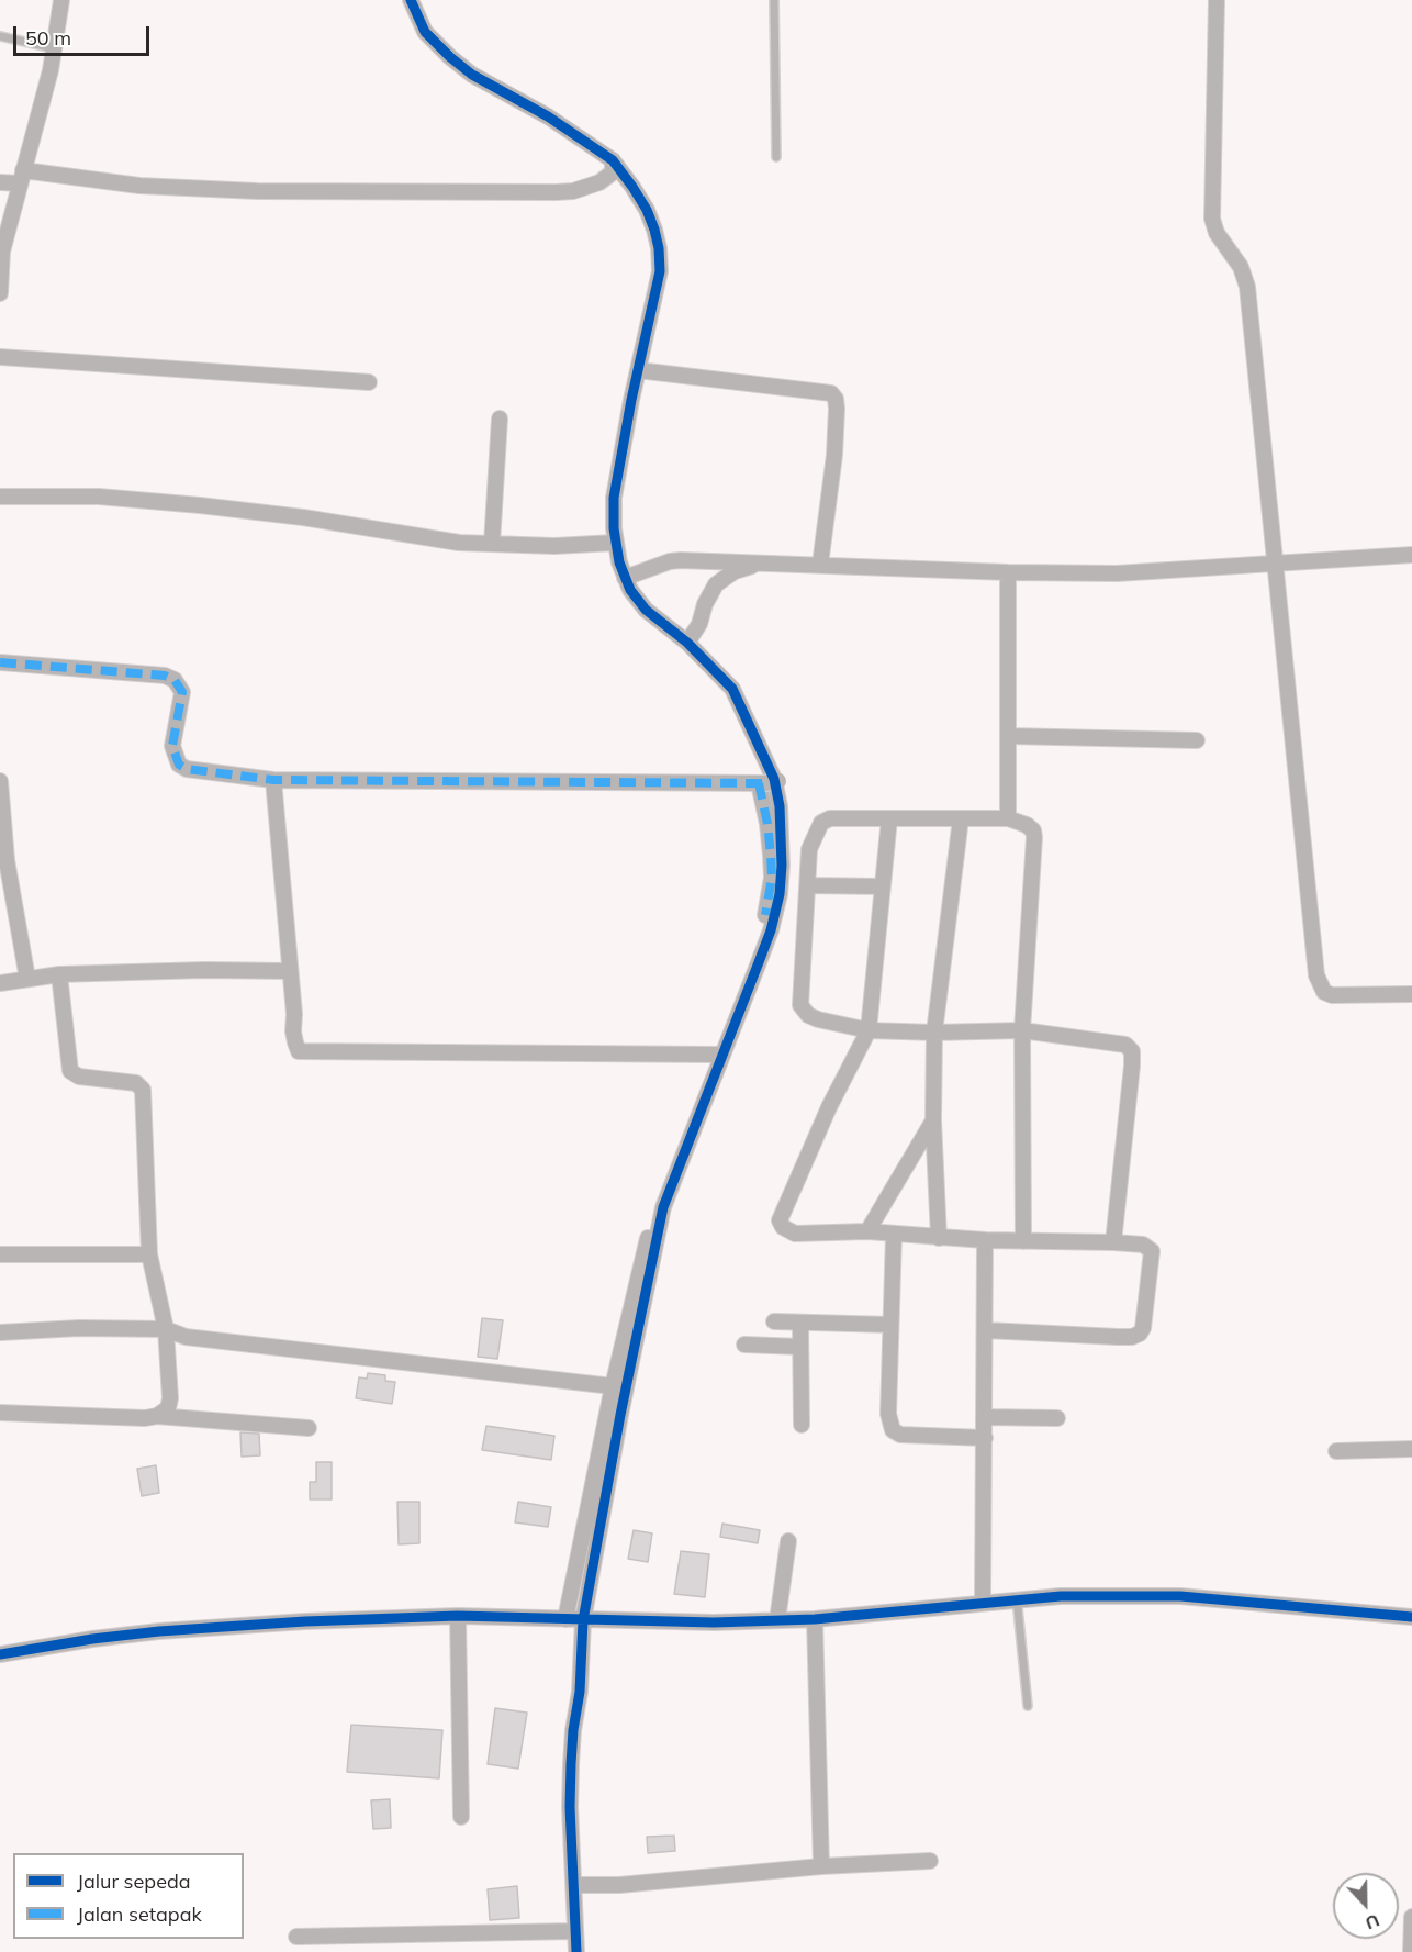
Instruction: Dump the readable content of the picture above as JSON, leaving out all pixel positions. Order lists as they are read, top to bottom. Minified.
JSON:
{"legend":["Jalur sepeda","Jalan setapak"],"scale_bar":"50 m","north":"bottom"}
